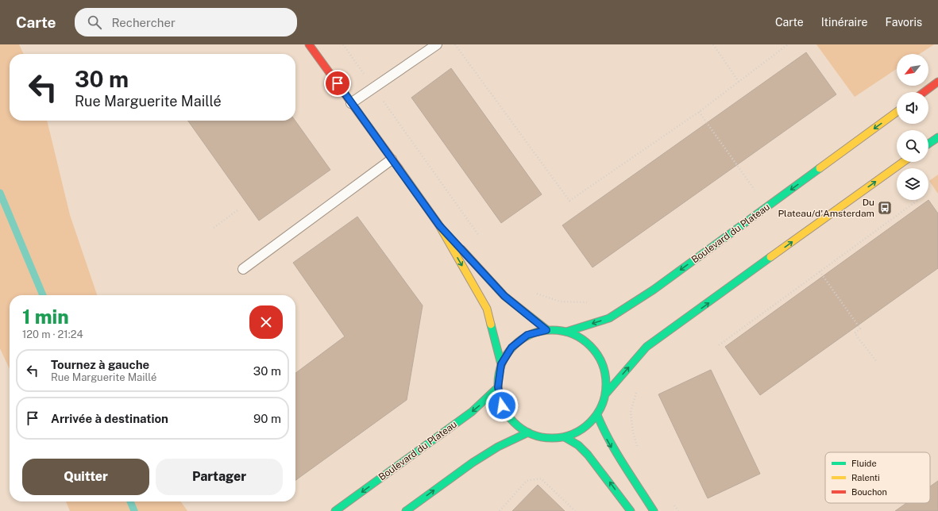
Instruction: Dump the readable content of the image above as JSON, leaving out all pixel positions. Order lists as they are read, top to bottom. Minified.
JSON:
{"streets":{"main road":["Boulevard du Plateau"]},"places":{"bus stop":["Du Plateau/d'Amsterdam"]},"legend":["Fluide","Ralenti","Bouchon"],"north":"bottom left","page":{"header":"Carte","search":"Rechercher","nav":["Carte","Itinéraire","Favoris"],"turn":["30 m","Rue Marguerite Maillé"],"heading":["1 min","120 m · 21:24"],"list":[{"name":"Tournez à gauche","note":"Rue Marguerite Maillé","value":"30 m"},{"name":"Arrivée à destination","value":"90 m"}],"buttons":["Quitter","Partager"]}}
